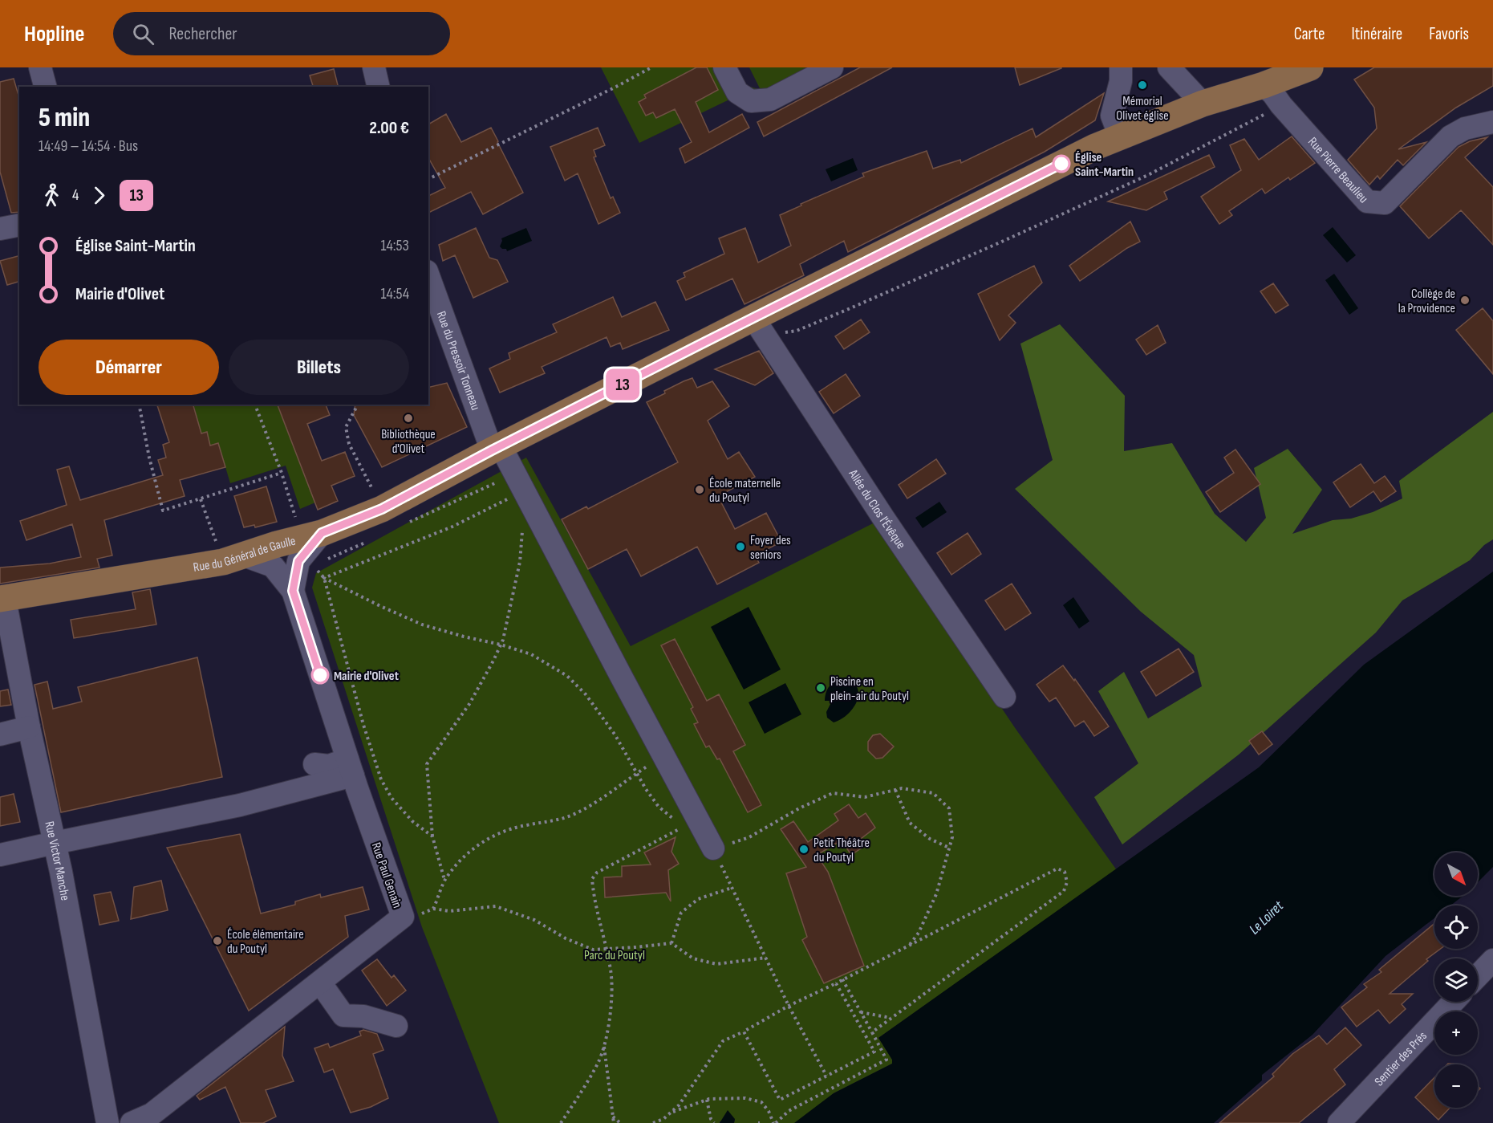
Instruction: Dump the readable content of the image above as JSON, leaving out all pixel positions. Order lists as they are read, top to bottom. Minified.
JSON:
{"streets":{"main road":["Rue du Général de Gaulle"],"street":["Rue Pierre Beaulieu","Rue du Pressoir Tonneau","Allée du Clos l'Évêque","Rue Victor Manche","Rue Paul Genain","Sentier des Prés"]},"crossings":[["Rue Pierre Beaulieu","Rue du Général de Gaulle"],["Rue du Pressoir Tonneau","Rue du Général de Gaulle"],["Allée du Clos l'Évêque","Rue du Général de Gaulle"],["Rue du Général de Gaulle","Rue Victor Manche"],["Rue du Général de Gaulle","Rue Paul Genain"]],"water":["Le Loiret"],"parks":["Parc du Poutyl"],"places":["Mémorial Olivet église","Église Saint-Martin","Collège de la Providence","Bibliothèque d'Olivet","École maternelle du Poutyl","Foyer des seniors","Mairie d'Olivet","Piscine en plein-air du Poutyl","Petit Théâtre du Poutyl","École élémentaire du Poutyl"],"lines":["bus line 13"],"north":"bottom right","page":{"header":"Hopline","search":"Rechercher","nav":["Carte","Itinéraire","Favoris"],"on_map":"13","heading":["5 min","14:49 – 14:54 · Bus","2.00 €"],"legs":["4","13"],"list":[{"name":"Église Saint-Martin","value":"14:53"},{"name":"Mairie d'Olivet","value":"14:54"}],"buttons":["Démarrer","Billets"],"map_buttons":["+","−"]}}
